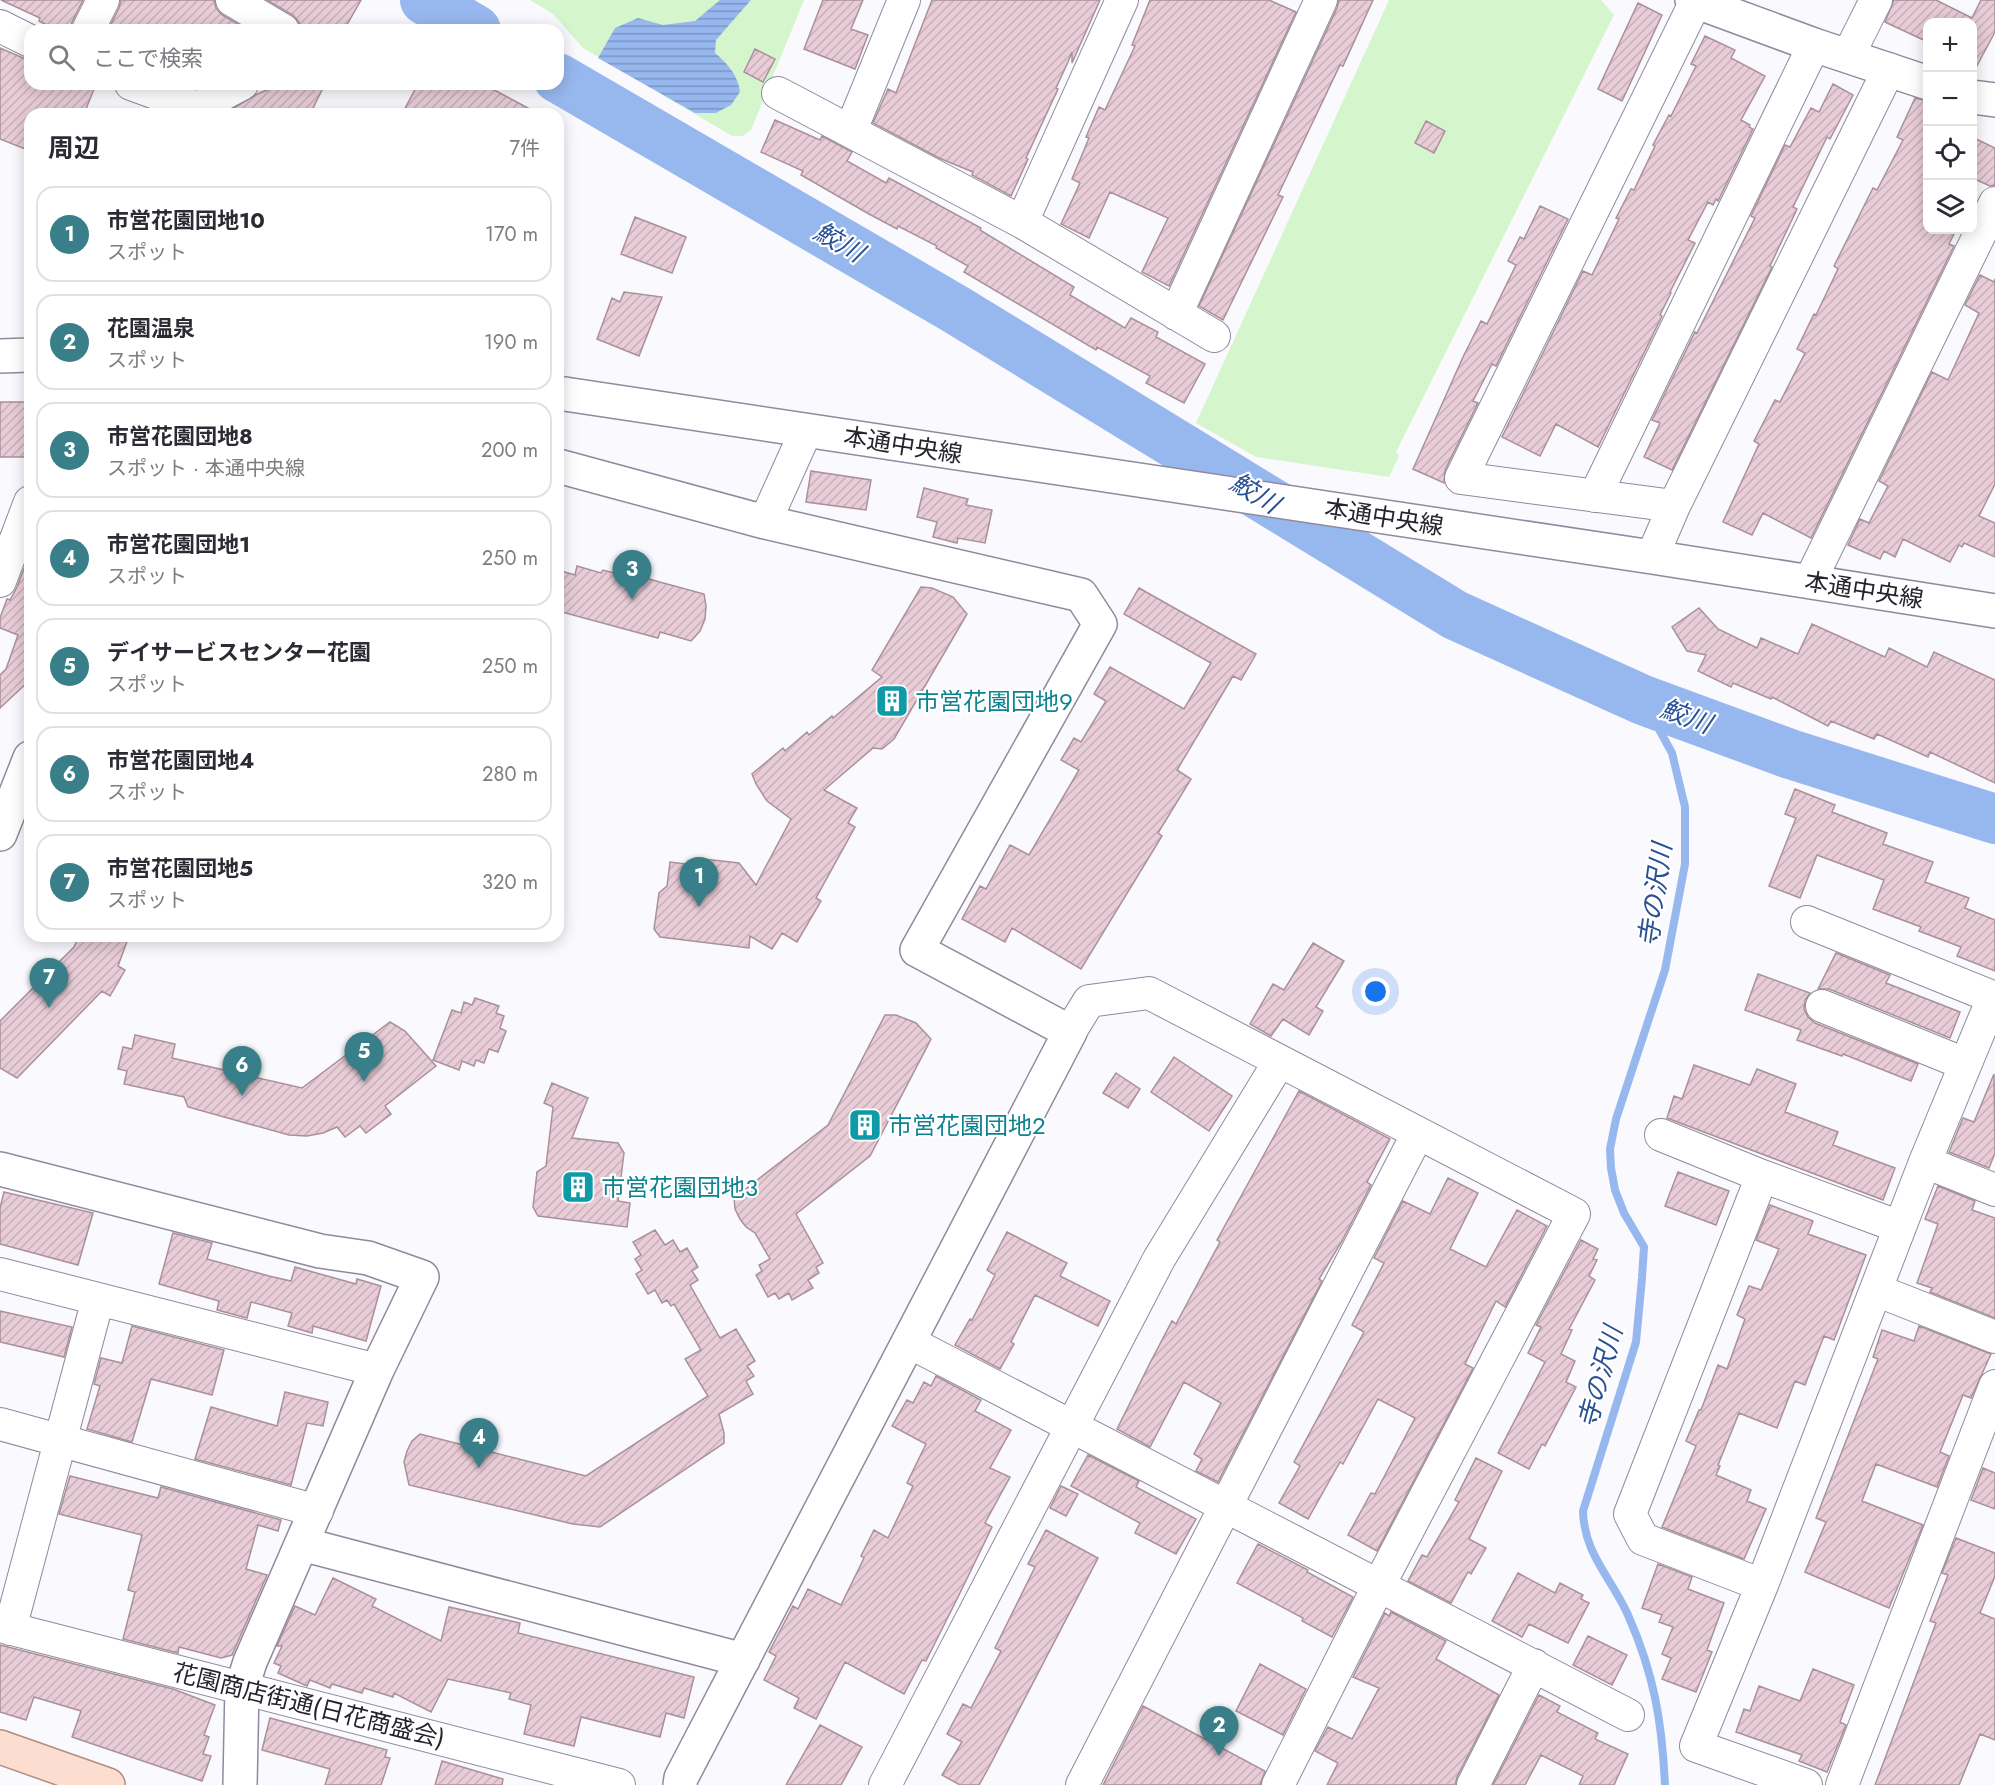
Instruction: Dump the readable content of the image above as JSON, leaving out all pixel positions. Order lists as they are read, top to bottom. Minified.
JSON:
{"streets":{"street":["本通中央線","花園商店街通(日花商盛会)"]},"water":["鮫川","寺の沢川"],"places":{"building":["市営花園団地9","市営花園団地2","市営花園団地3"]},"page":{"map_buttons":["+","−"],"search":"ここで検索","heading":["周辺","7件"],"list":[{"mark":"1","name":"市営花園団地10","note":"スポット","value":"170 m"},{"mark":"2","name":"花園温泉","note":"スポット","value":"190 m"},{"mark":"3","name":"市営花園団地8","note":"スポット · 本通中央線","value":"200 m"},{"mark":"4","name":"市営花園団地1","note":"スポット","value":"250 m"},{"mark":"5","name":"デイサービスセンター花園","note":"スポット","value":"250 m"},{"mark":"6","name":"市営花園団地4","note":"スポット","value":"280 m"},{"mark":"7","name":"市営花園団地5","note":"スポット","value":"320 m"}],"pins":["3","1","7","5","6","4","2"]}}
